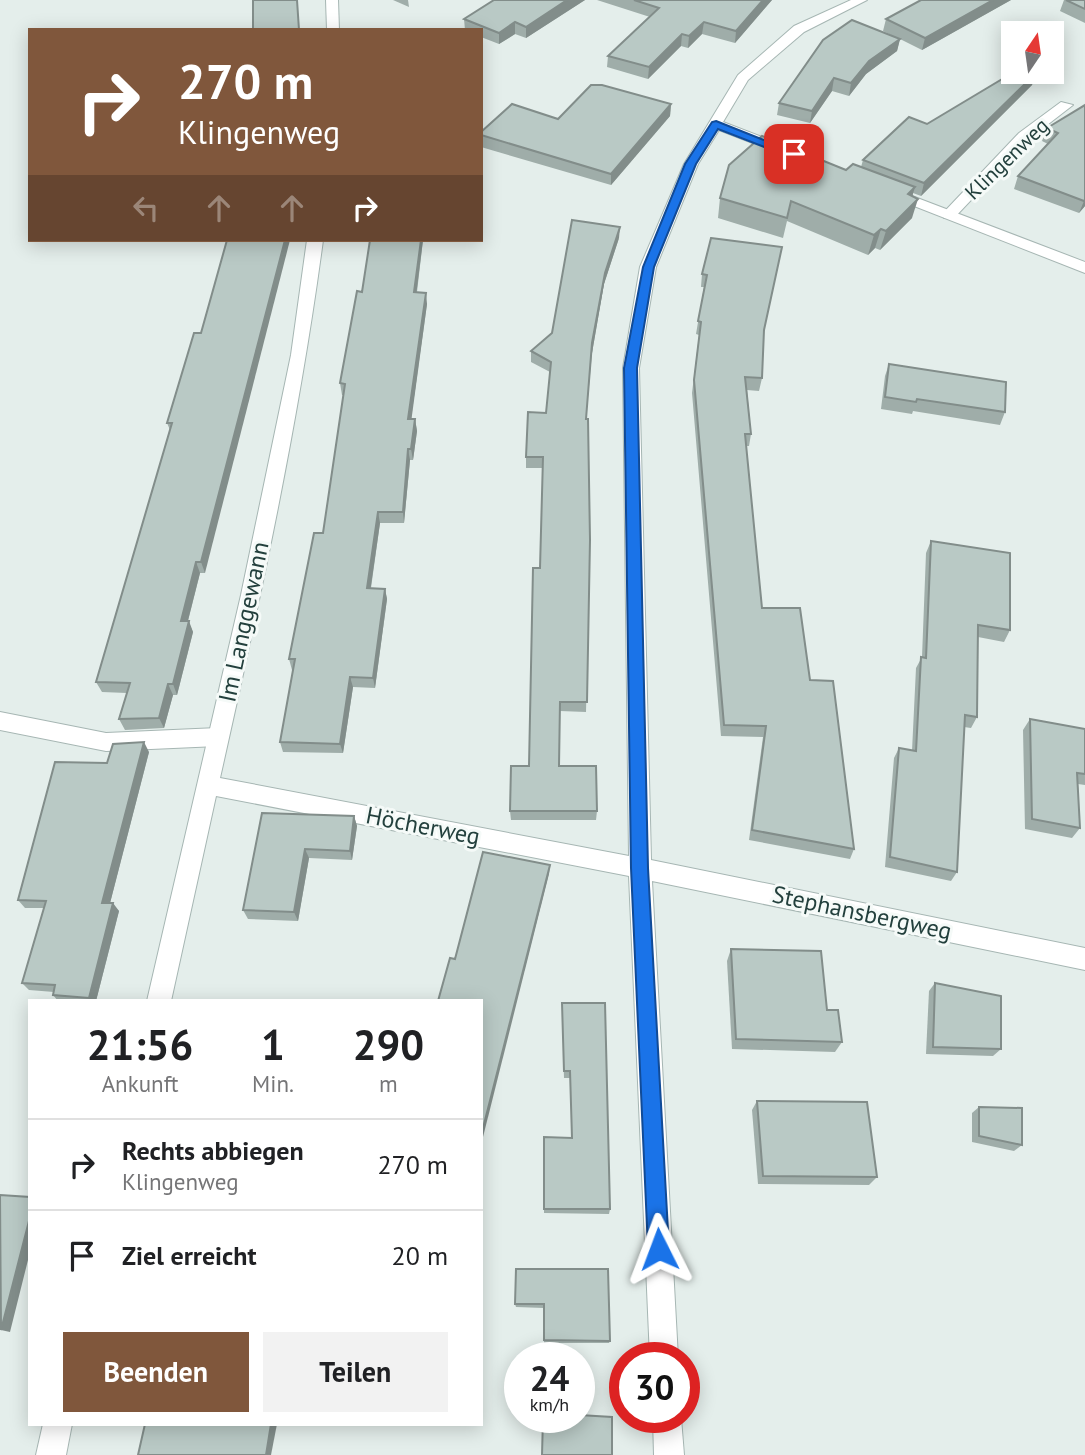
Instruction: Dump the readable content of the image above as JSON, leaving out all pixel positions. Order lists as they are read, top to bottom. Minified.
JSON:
{"streets":{"street":["Klingenweg","Im Langgewann","Höcherweg","Stephansbergweg"]},"crossings":[["Im Langgewann","Höcherweg"],["Höcherweg","Stephansbergweg"]],"north":"top","page":{"turn":["270 m","Klingenweg"],"eta":["21:56","Ankunft","1","Min.","290","m"],"list":[{"name":"Rechts abbiegen","note":"Klingenweg","value":"270 m"},{"name":"Ziel erreicht","value":"20 m"}],"buttons":["Beenden","Teilen"],"speed":"24 km/h","limit":"30"}}
